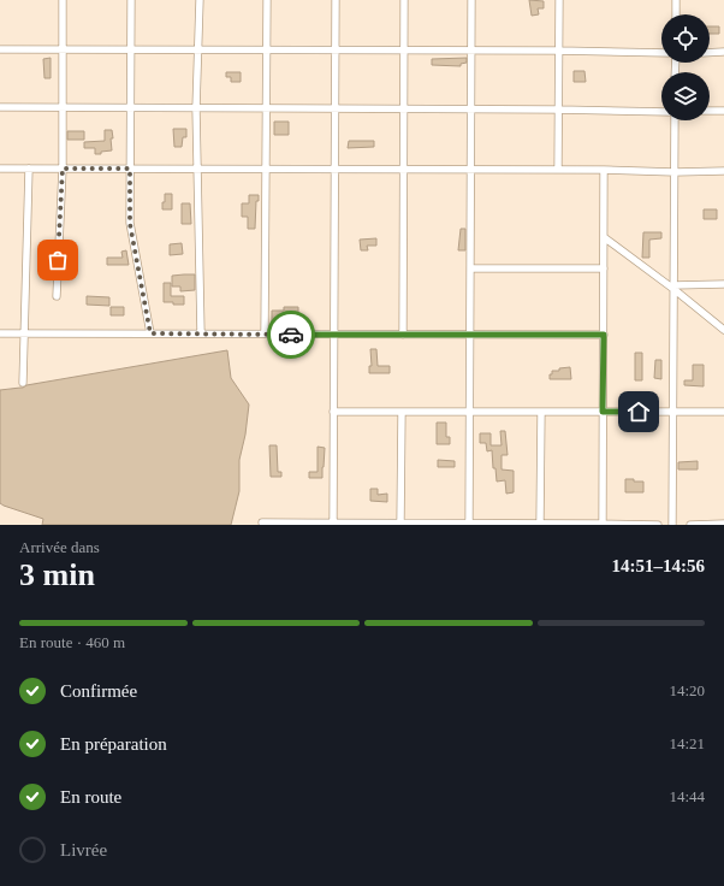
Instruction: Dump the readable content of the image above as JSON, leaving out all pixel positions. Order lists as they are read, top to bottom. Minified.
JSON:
{"page":{"heading":["3 min","Arrivée dans","14:51–14:56"],"bar":"En route · 460 m","list":[["Confirmée","14:20"],["En préparation","14:21"],["En route","14:44"],"Livrée"]}}
